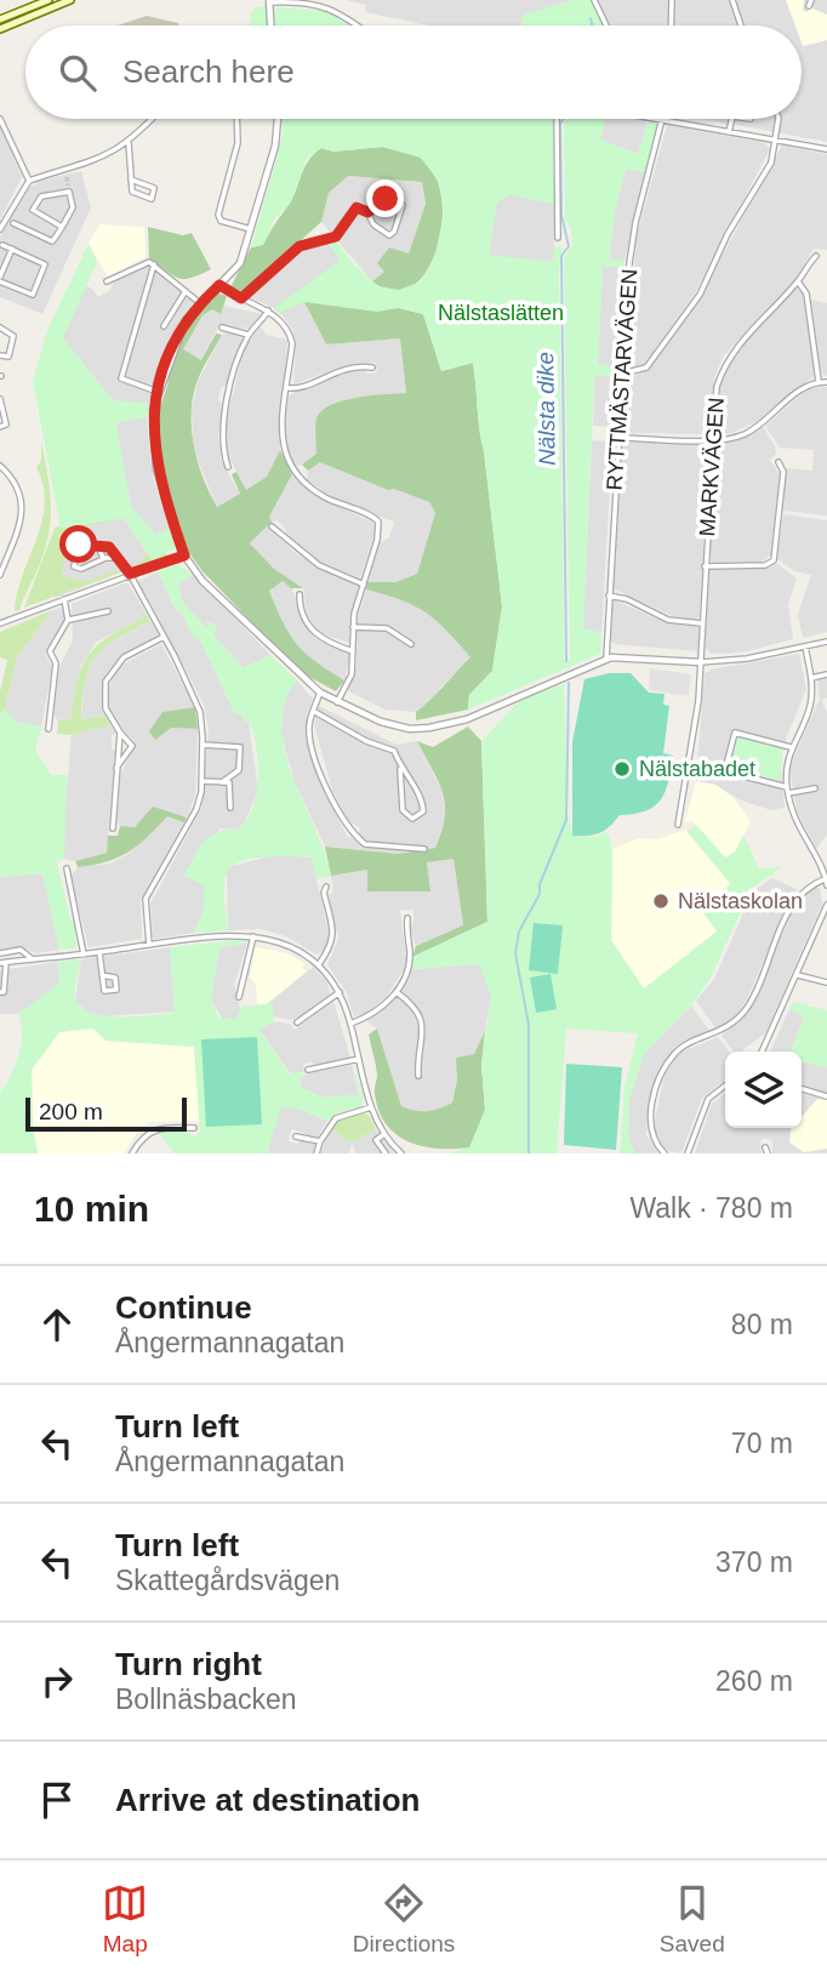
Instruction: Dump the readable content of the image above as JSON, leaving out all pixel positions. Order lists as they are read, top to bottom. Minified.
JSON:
{"streets":{"street":["RYTTMÄSTARVÄGEN","MARKVÄGEN"]},"water":["Nälsta dike"],"parks":["Nälstaslätten"],"places":["Nälstabadet","Nälstaskolan"],"scale_bar":"200 m","page":{"search":"Search here","scale":"200 m","heading":["10 min","Walk · 780 m"],"list":[["Continue","Ångermannagatan","80 m"],["Turn left","Ångermannagatan","70 m"],["Turn left","Skattegårdsvägen","370 m"],["Turn right","Bollnäsbacken","260 m"],"Arrive at destination"],"nav":["Map","Directions","Saved"]}}
